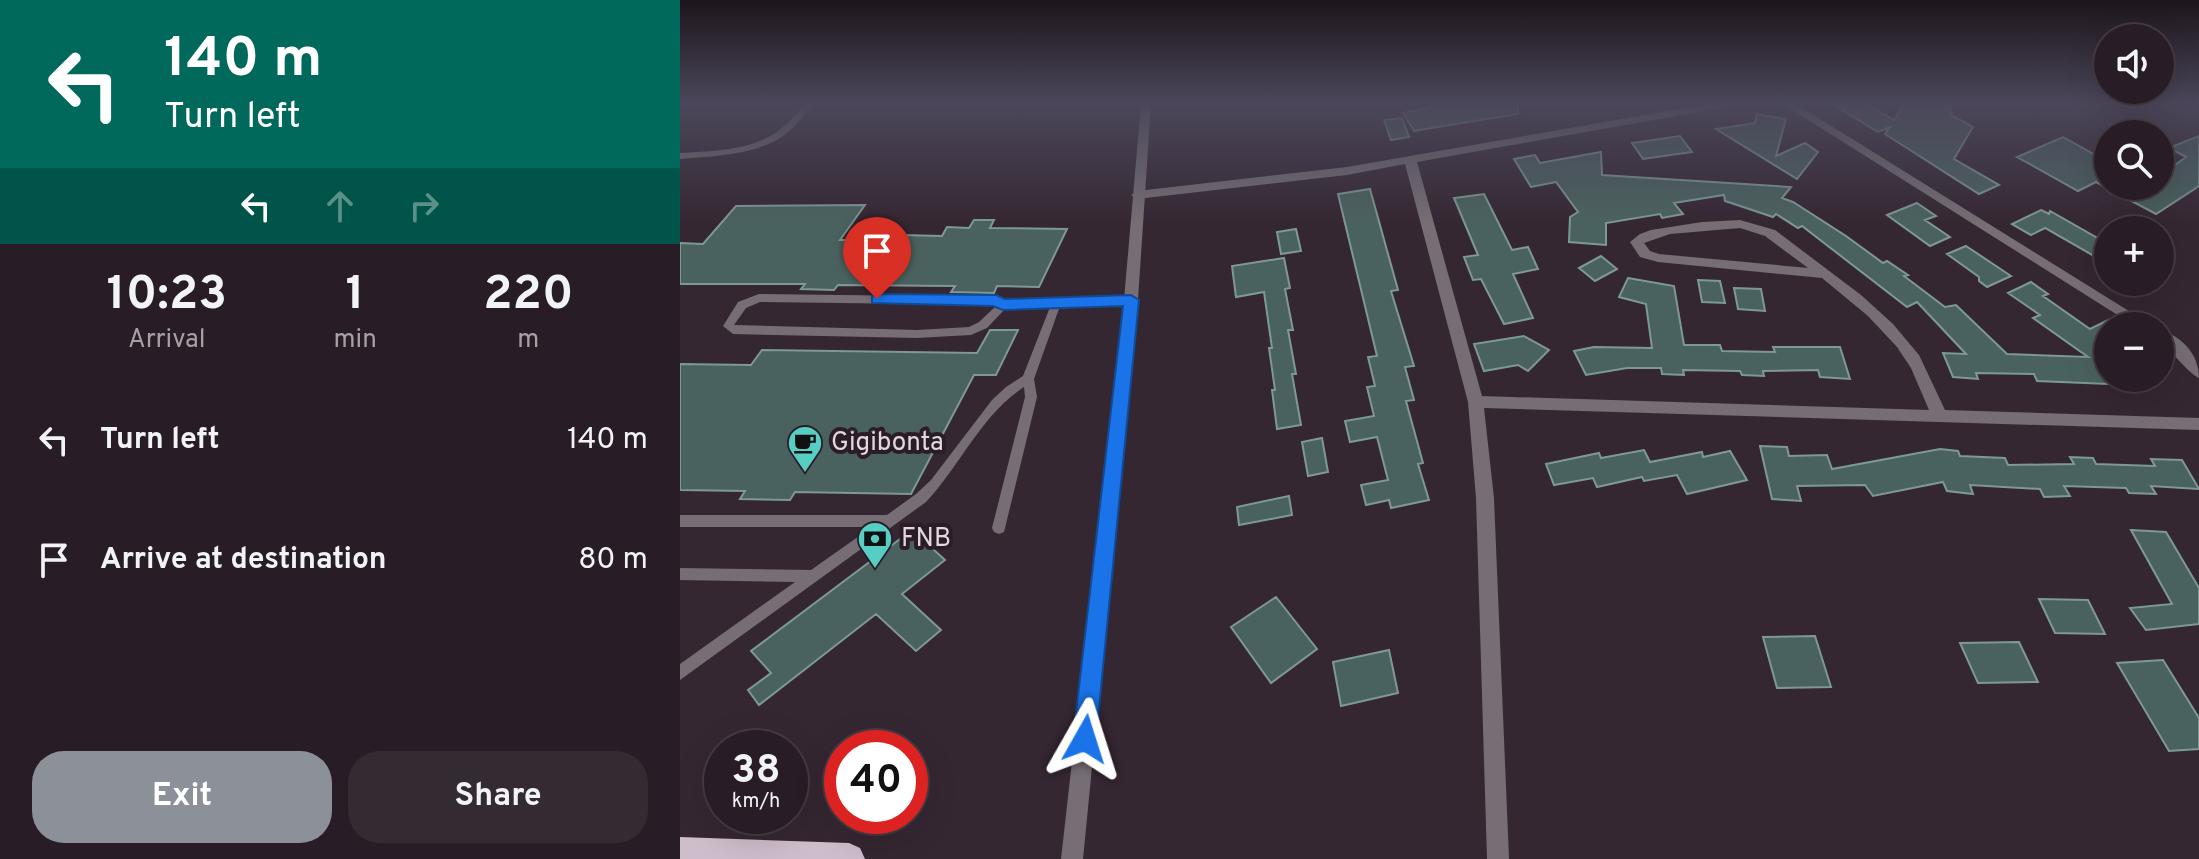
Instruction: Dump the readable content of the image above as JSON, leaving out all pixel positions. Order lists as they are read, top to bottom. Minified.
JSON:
{"places":{"cafe":["Gigibonta"],"bank":["FNB"]},"page":{"turn":["140 m","Turn left"],"map_buttons":["+","−"],"eta":["10:23","Arrival","1","min","220","m"],"list":[{"name":"Turn left","value":"140 m"},{"name":"Arrive at destination","value":"80 m"}],"speed":"38 km/h","limit":"40","buttons":["Exit","Share"]}}
